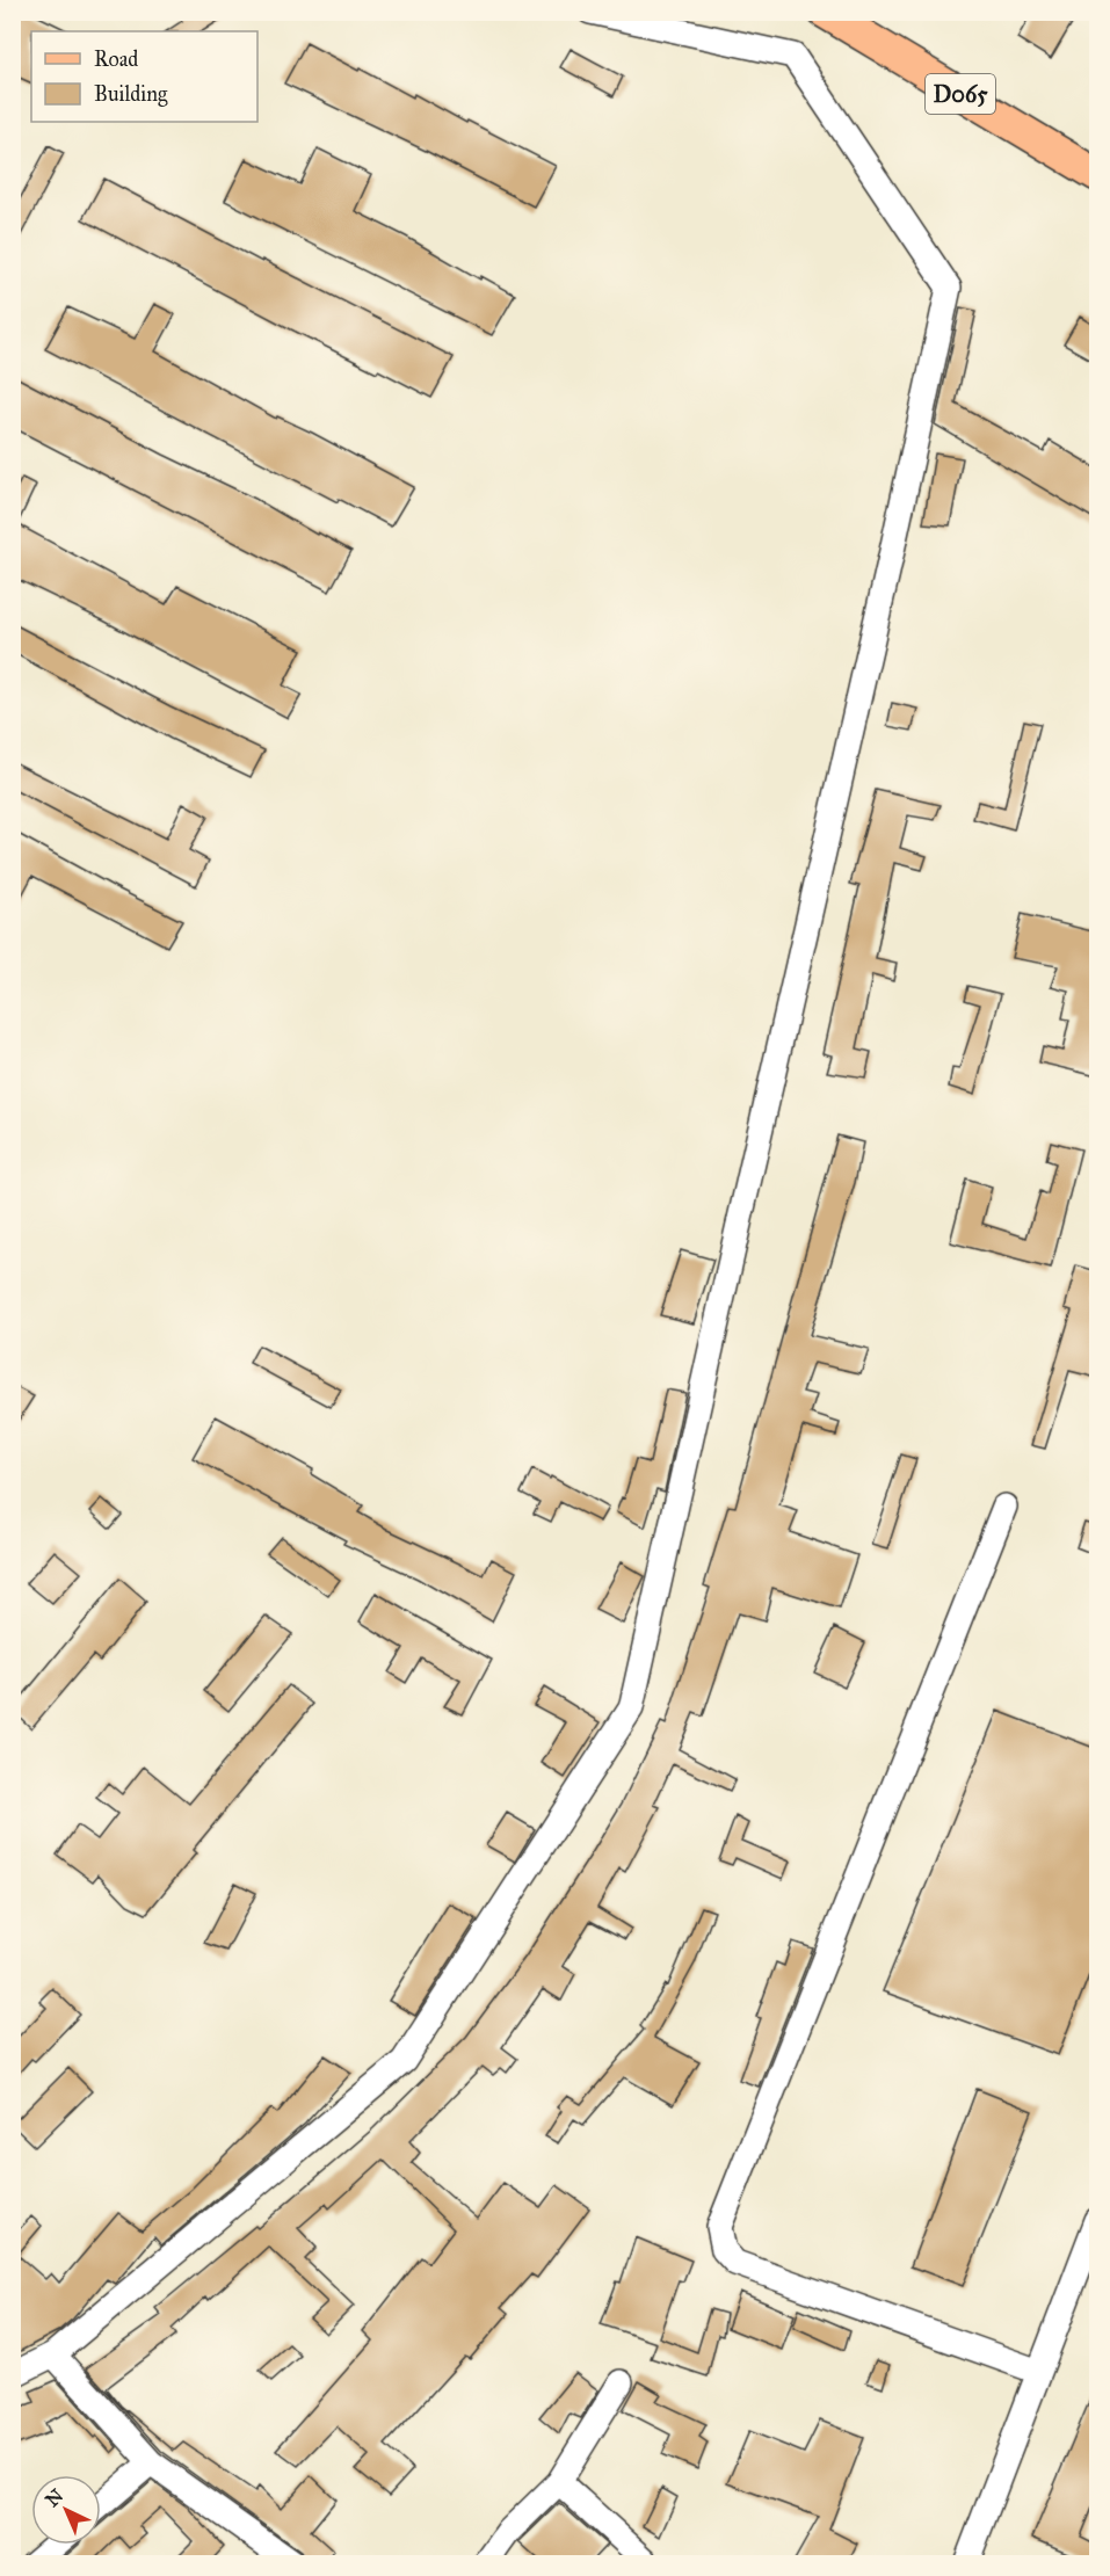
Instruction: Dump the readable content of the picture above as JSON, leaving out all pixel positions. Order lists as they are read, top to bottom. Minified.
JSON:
{"streets":{"main road":["D065"]},"legend":["Road","Building"],"north":"top left"}
